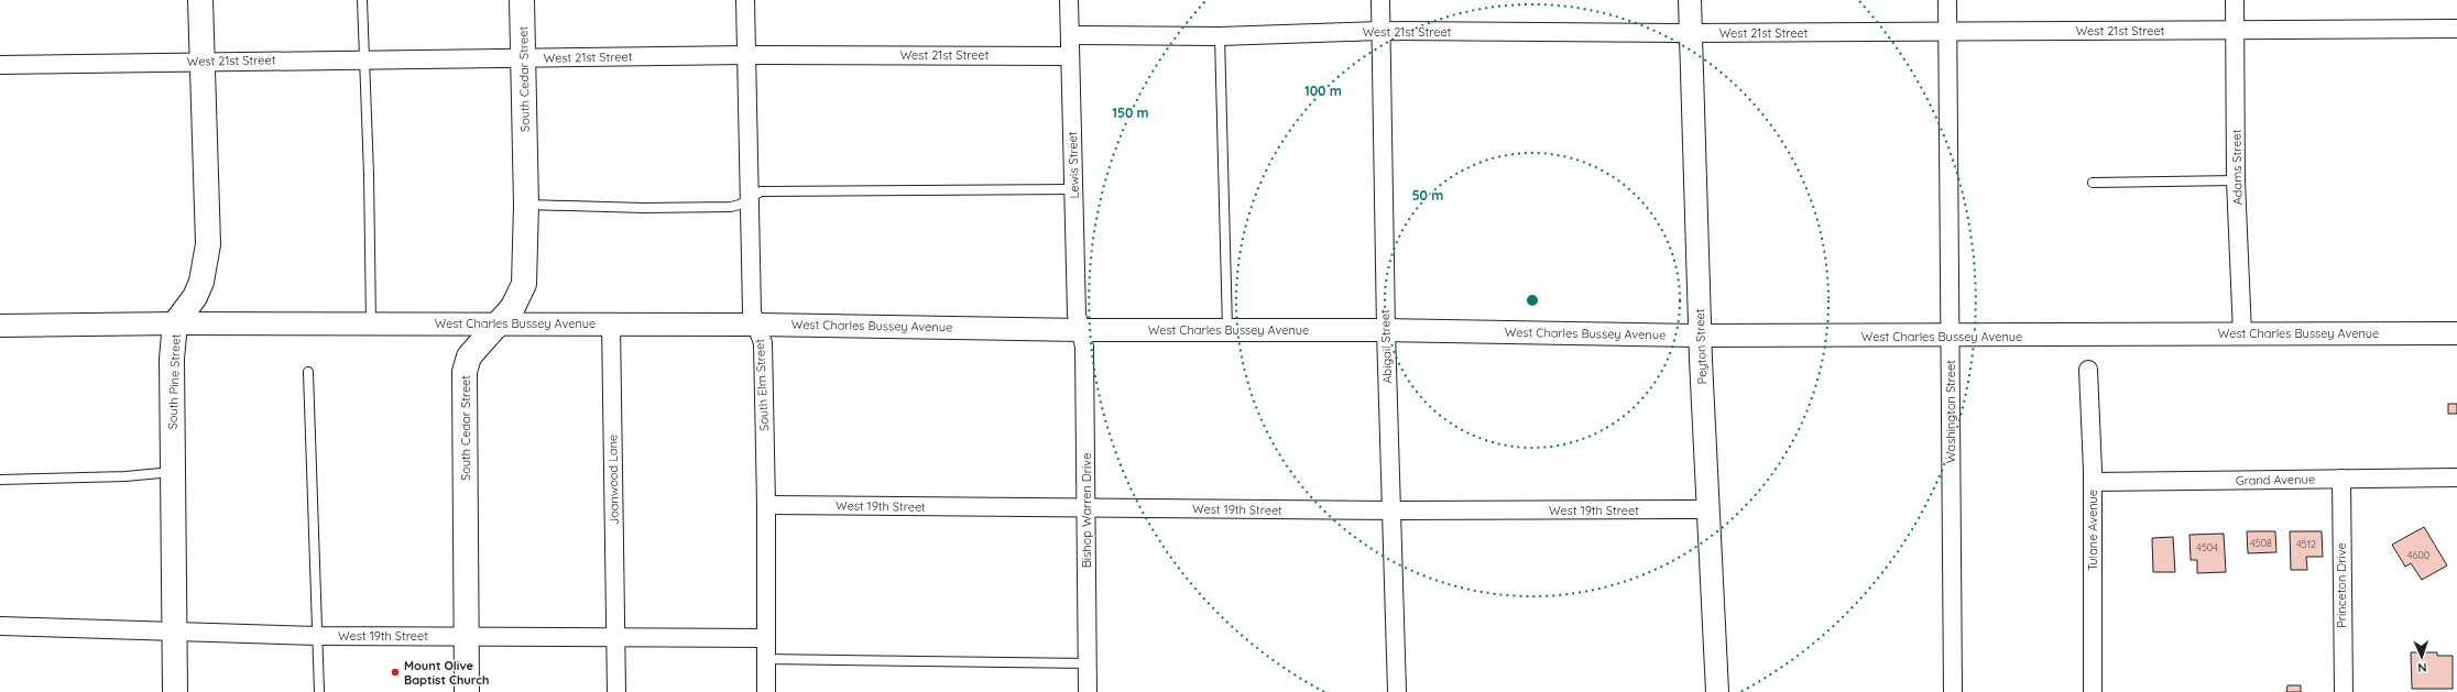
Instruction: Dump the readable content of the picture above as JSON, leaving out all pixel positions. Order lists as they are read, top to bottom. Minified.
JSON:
{"streets":{"main road":["South Cedar Street","South Pine Street"],"street":["West 21st Street","Lewis Street","Adams Street","West Charles Bussey Avenue","Abigail Street","Peyton Street","South Elm Street","Washington Street","Joanwood Lane","Grand Avenue","West 19th Street","Bishop Warren Drive","Tulane Avenue","Princeton Drive"]},"crossings":[["West 21st Street","South Cedar Street"],["West 21st Street","Lewis Street"],["West 21st Street","Adams Street"],["West 21st Street","Abigail Street"],["West 21st Street","Peyton Street"],["West 21st Street","South Pine Street"],["West 21st Street","South Elm Street"],["West 21st Street","Washington Street"],["South Cedar Street","West Charles Bussey Avenue"],["South Cedar Street","West 19th Street"],["Lewis Street","West Charles Bussey Avenue"],["Lewis Street","Bishop Warren Drive"],["Adams Street","West Charles Bussey Avenue"],["West Charles Bussey Avenue","Abigail Street"],["West Charles Bussey Avenue","Peyton Street"],["West Charles Bussey Avenue","South Pine Street"],["West Charles Bussey Avenue","South Elm Street"],["West Charles Bussey Avenue","Washington Street"],["West Charles Bussey Avenue","Joanwood Lane"],["West Charles Bussey Avenue","Bishop Warren Drive"],["Abigail Street","West 19th Street"],["Peyton Street","West 19th Street"],["South Pine Street","West 19th Street"],["South Elm Street","West 19th Street"],["Joanwood Lane","West 19th Street"],["Grand Avenue","Tulane Avenue"],["Grand Avenue","Princeton Drive"],["West 19th Street","Bishop Warren Drive"]],"places":["Mount Olive Baptist Church"],"house_numbers":["4508","4512","4504","4600"],"north":"bottom","rings":["100 m","150 m","50 m"]}
